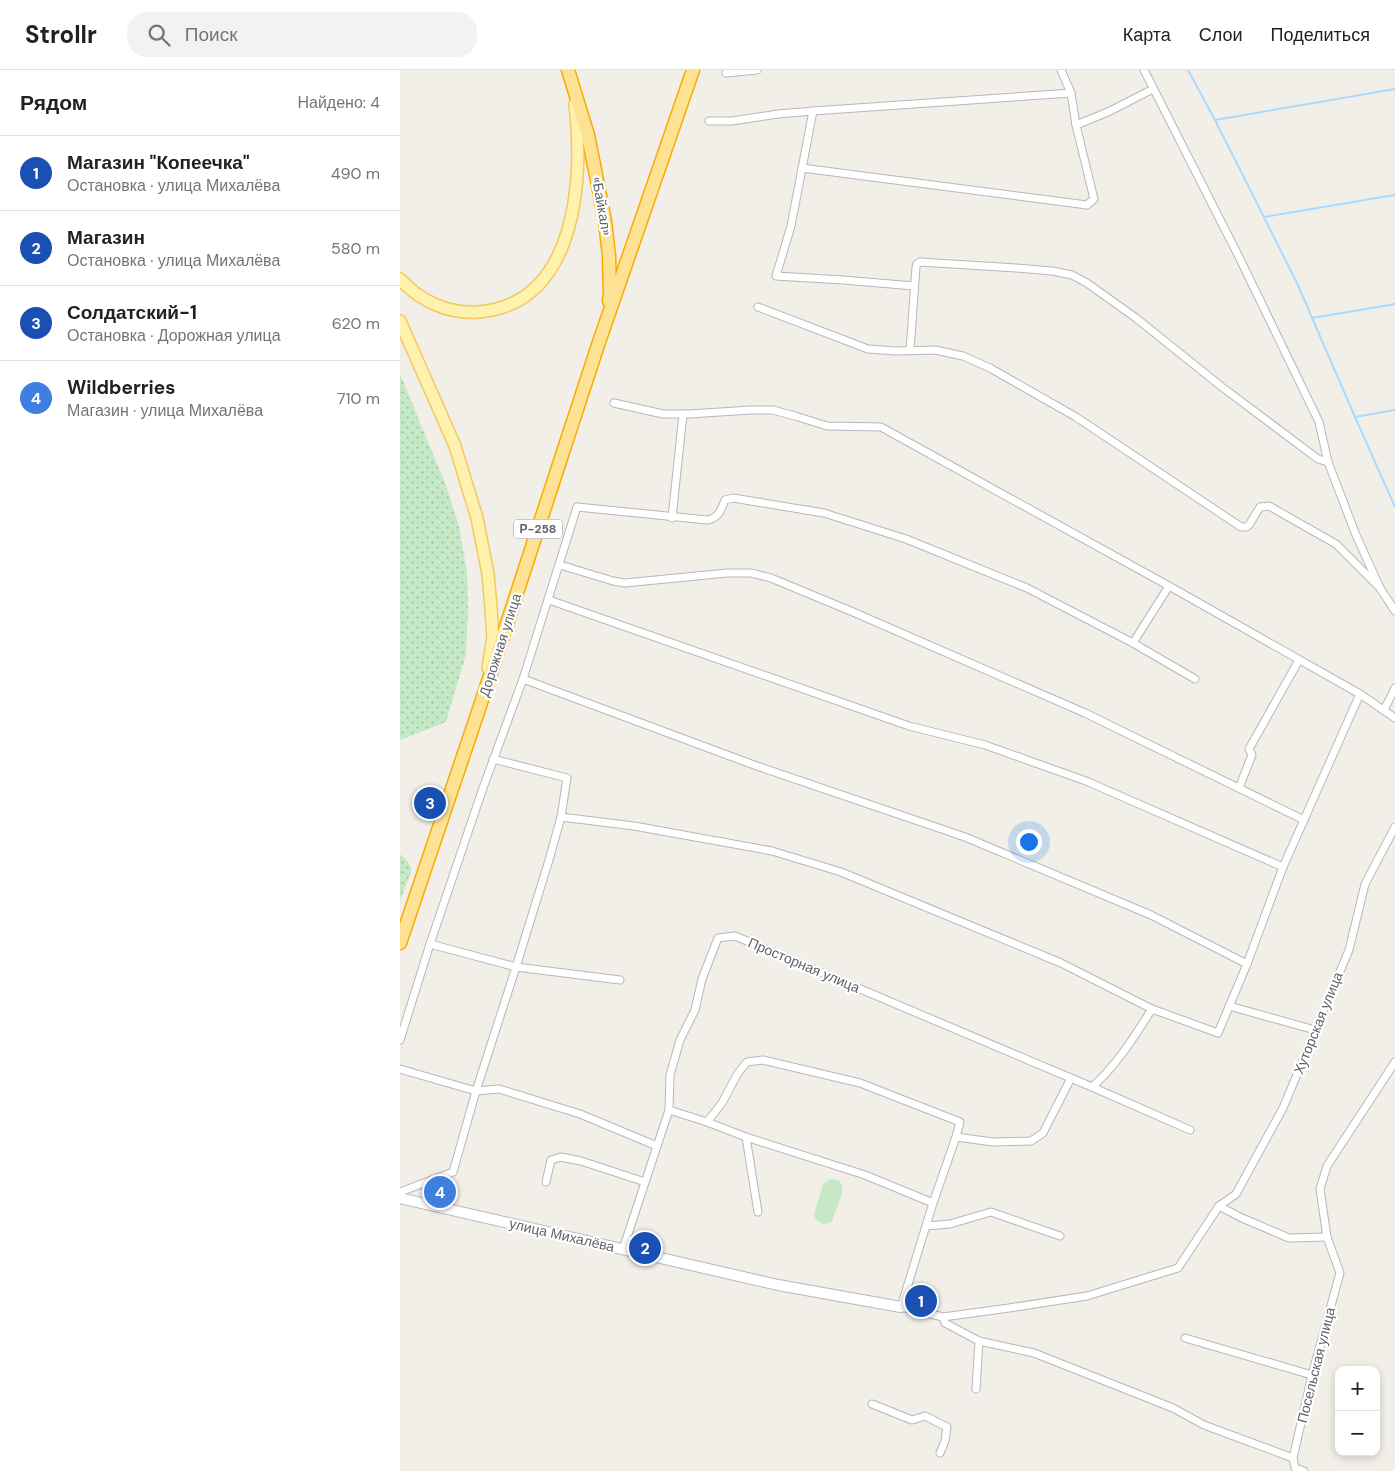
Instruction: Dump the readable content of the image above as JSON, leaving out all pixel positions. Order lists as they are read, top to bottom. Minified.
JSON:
{"streets":{"highway":["«Байкал»","Р-258","Дорожная улица"],"street":["Просторная улица","Хуторская улица","улица Михалёва","Посельская улица"]},"crossings":[["«Байкал»","Дорожная улица"],["Просторная улица","улица Михалёва"]],"page":{"header":"Strollr","search":"Поиск","nav":["Карта","Слои","Поделиться"],"heading":["Рядом","Найдено: 4"],"list":[{"mark":"1","name":"Магазин \"Копеечка\"","note":"Остановка · улица Михалёва","value":"490 m"},{"mark":"2","name":"Магазин","note":"Остановка · улица Михалёва","value":"580 m"},{"mark":"3","name":"Солдатский-1","note":"Остановка · Дорожная улица","value":"620 m"},{"mark":"4","name":"Wildberries","note":"Магазин · улица Михалёва","value":"710 m"}],"pins":["3","4","2","1"],"map_buttons":["+","−"]}}
